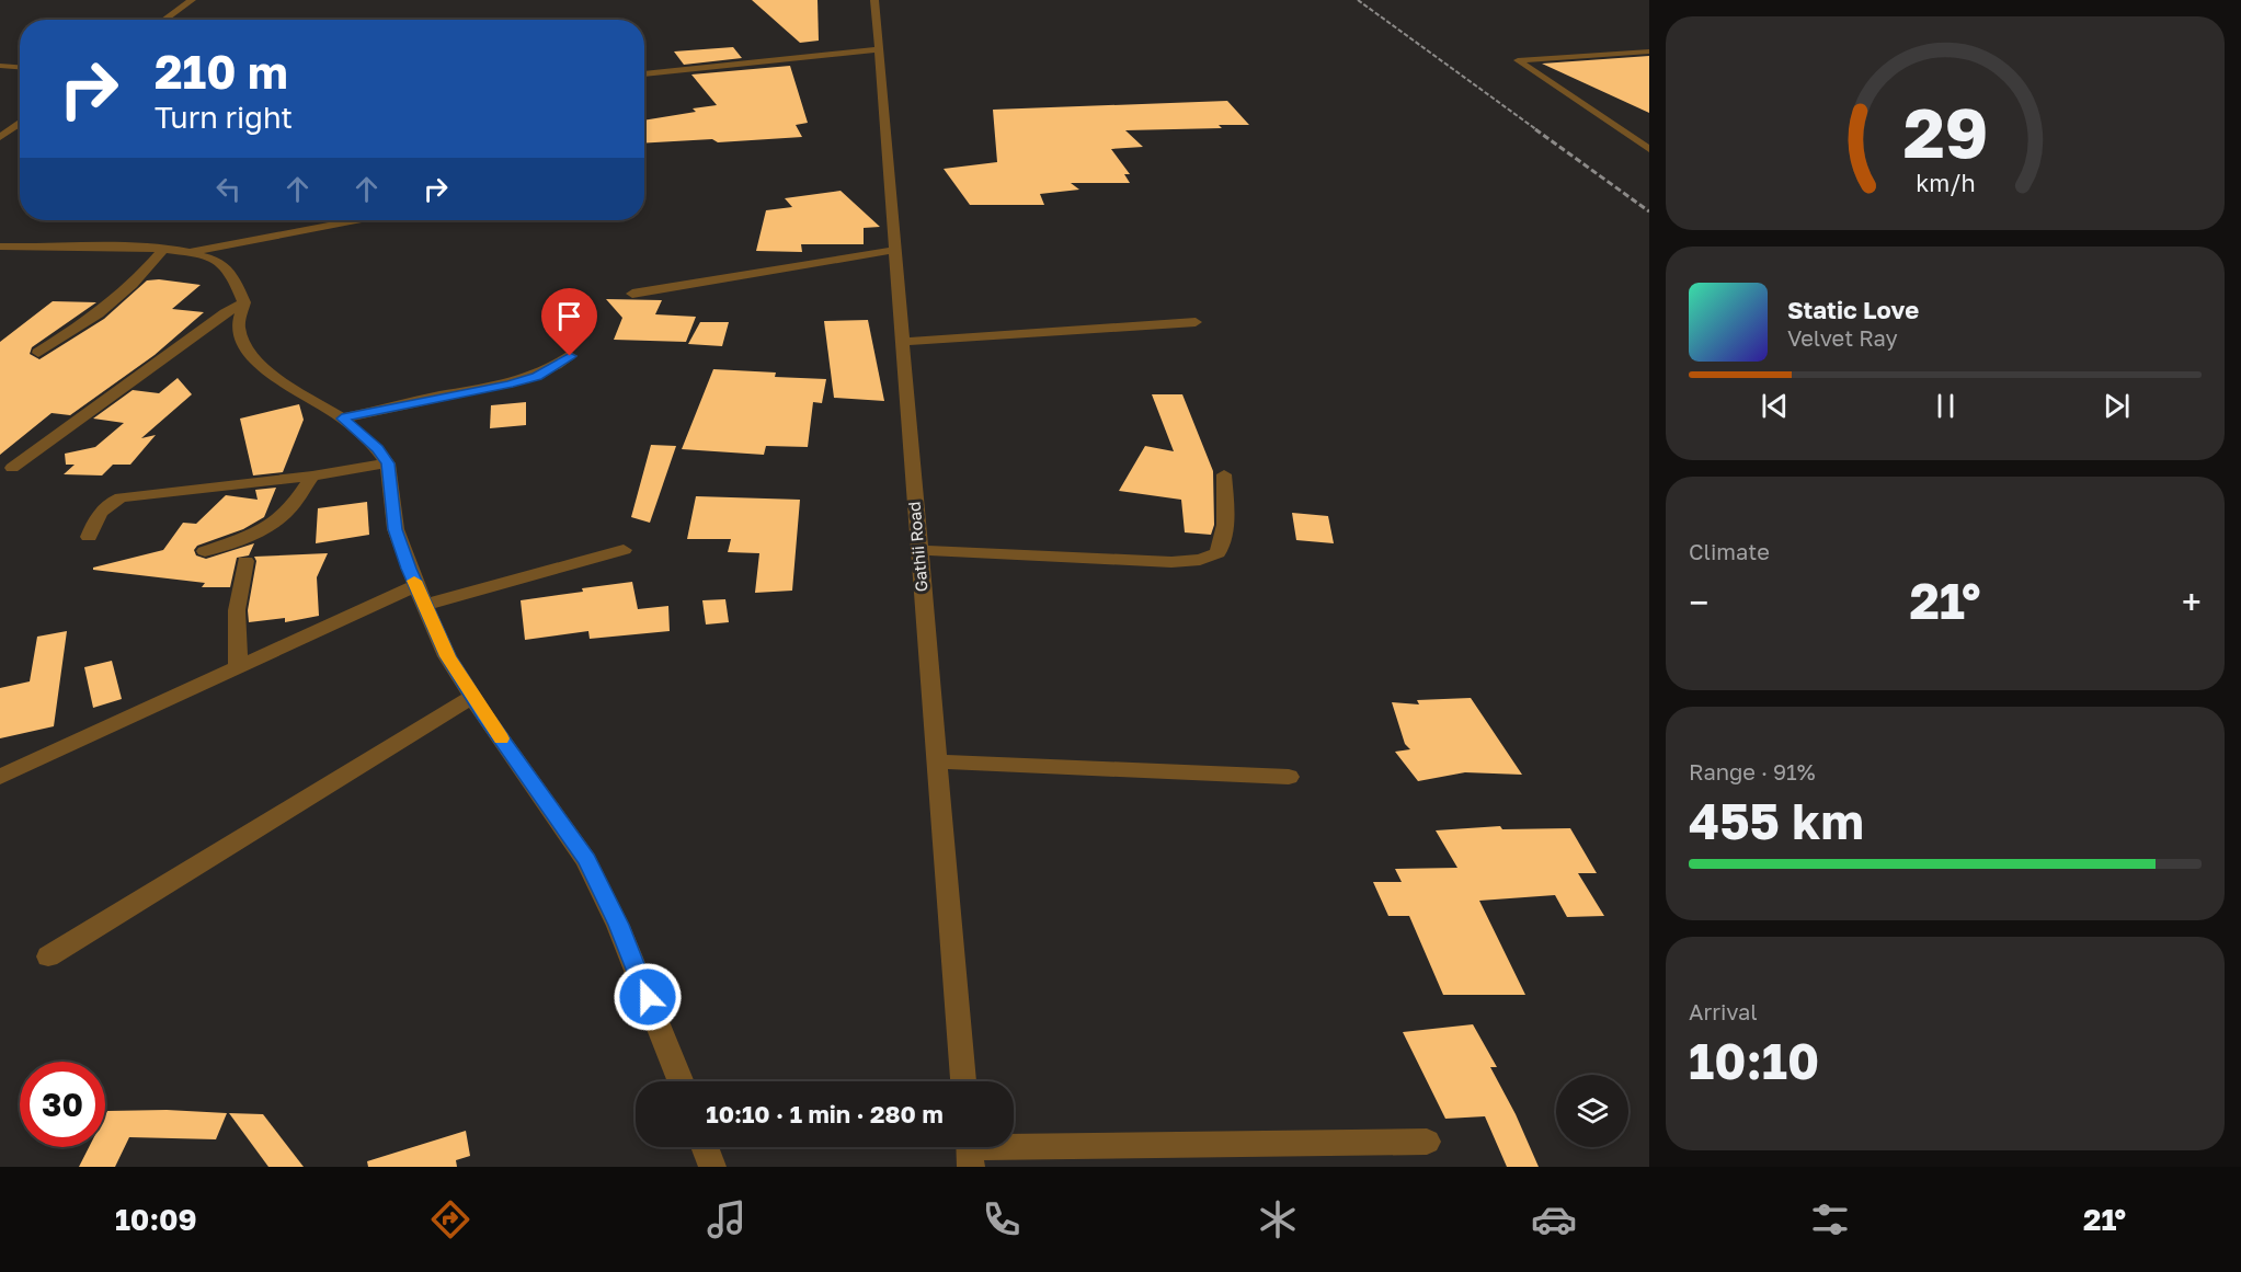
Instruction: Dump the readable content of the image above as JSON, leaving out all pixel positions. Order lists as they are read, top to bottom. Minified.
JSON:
{"streets":{"street":["Gathii Road"]},"page":{"turn":["210 m","Turn right"],"song":["Static Love","Velvet Ray"],"tile":["Climate",["Range · 91%","455 km"],["Arrival","10:10"]],"heat":["−","21°","+"],"limit":"30","trip":"10:10 · 1 min · 280 m","tabs":["10:09","21°"],"gauge":["29","km/h"]}}
